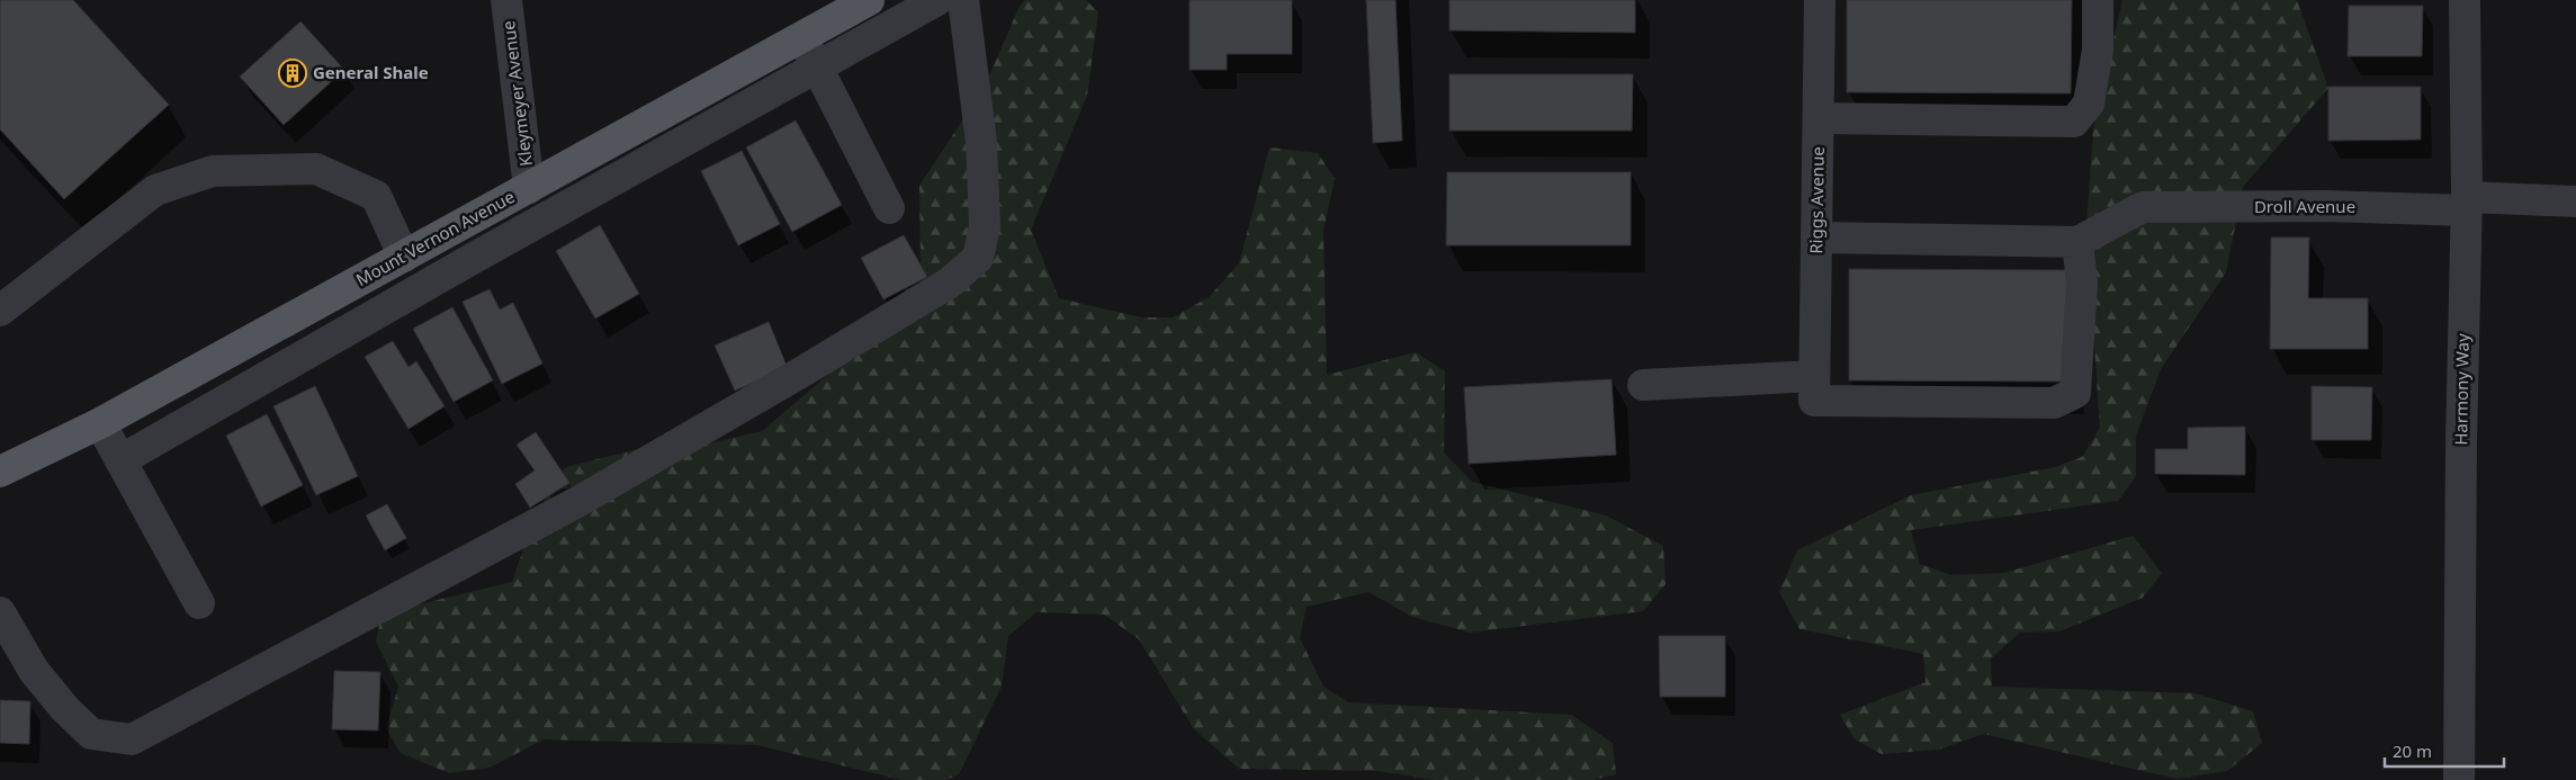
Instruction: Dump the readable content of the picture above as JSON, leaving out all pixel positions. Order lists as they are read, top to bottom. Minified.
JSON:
{"streets":{"main road":["Mount Vernon Avenue"],"street":["Kleymeyer Avenue","Riggs Avenue","Droll Avenue","Harmony Way"]},"crossings":[["Kleymeyer Avenue","Mount Vernon Avenue"],["Droll Avenue","Harmony Way"]],"places":{"building":["General Shale"]},"scale_bar":"20 m"}
